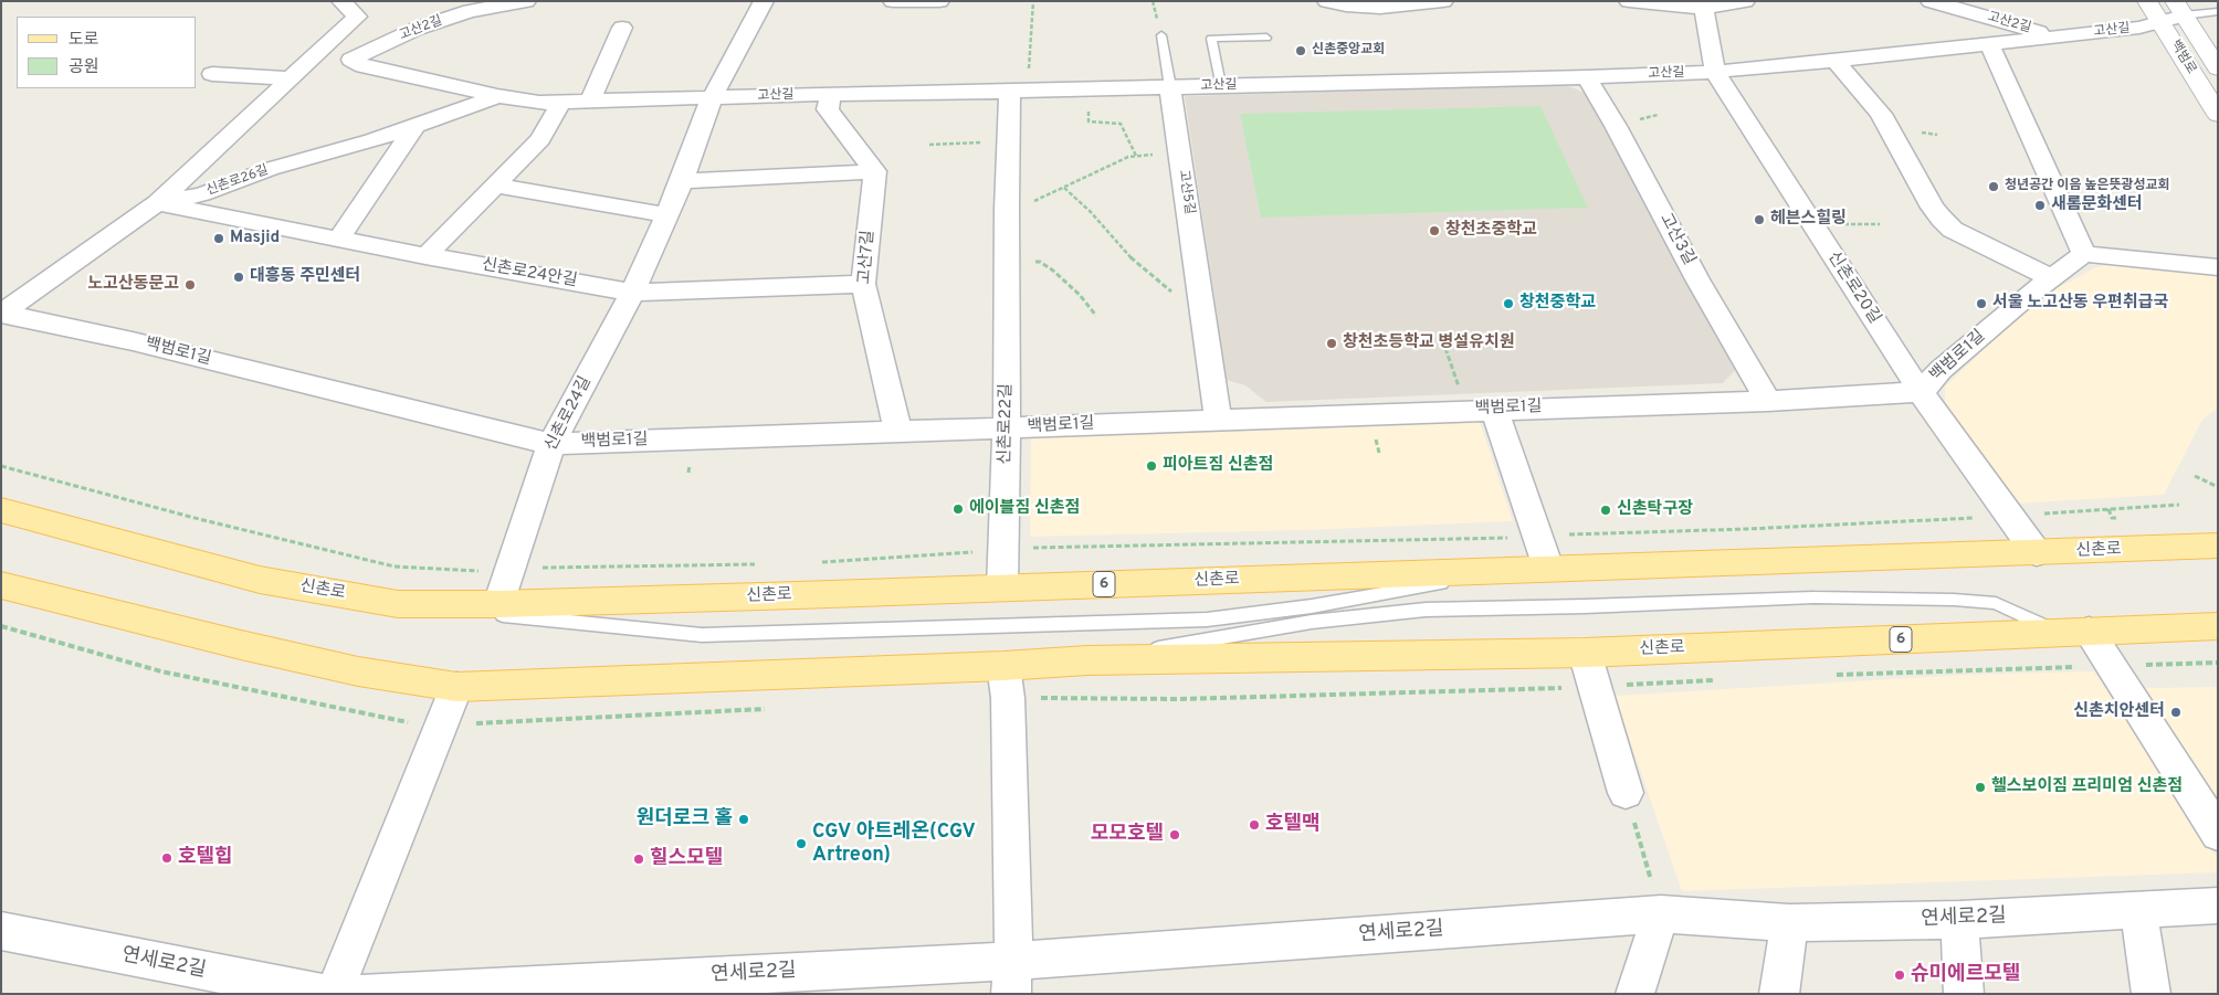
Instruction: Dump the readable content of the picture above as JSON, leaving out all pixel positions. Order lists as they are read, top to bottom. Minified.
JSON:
{"streets":{"main road":["백범로","신촌로","6"],"street":["고산2길","고산길","신촌로26길","고산5길","고산3길","고산7길","신촌로24안길","신촌로20길","백범로1길","신촌로24길","신촌로22길","연세로2길"]},"crossings":[["고산2길","고산길"],["고산길","백범로"],["고산길","신촌로26길"],["고산길","고산5길"],["고산길","고산3길"],["고산길","신촌로20길"],["고산길","신촌로24길"],["고산길","신촌로22길"],["신촌로26길","신촌로24안길"],["신촌로26길","백범로1길"],["고산5길","백범로1길"],["고산3길","백범로1길"],["고산7길","백범로1길"],["신촌로24안길","신촌로24길"],["신촌로20길","백범로1길"],["신촌로20길","신촌로"],["백범로1길","신촌로24길"],["백범로1길","신촌로22길"],["신촌로24길","신촌로"],["신촌로22길","신촌로"]],"places":["신촌중앙교회","청년공간 이음 높은뜻광성교회","새롬문화센터","헤븐스힐링","창천초중학교","Masjid","대흥동 주민센터","노고산동문고","창천중학교","서울 노고산동 우편취급국","창천초등학교 병설유치원","피아트짐 신촌점","에이블짐 신촌점","신촌탁구장","신촌치안센터","헬스보이짐 프리미엄 신촌점","원더로크 홀","호텔맥","모모호텔","CGV 아트레온(CGV Artreon)","호텔힙","힐스모텔","슈미에르모텔"],"legend":["도로","공원"]}
